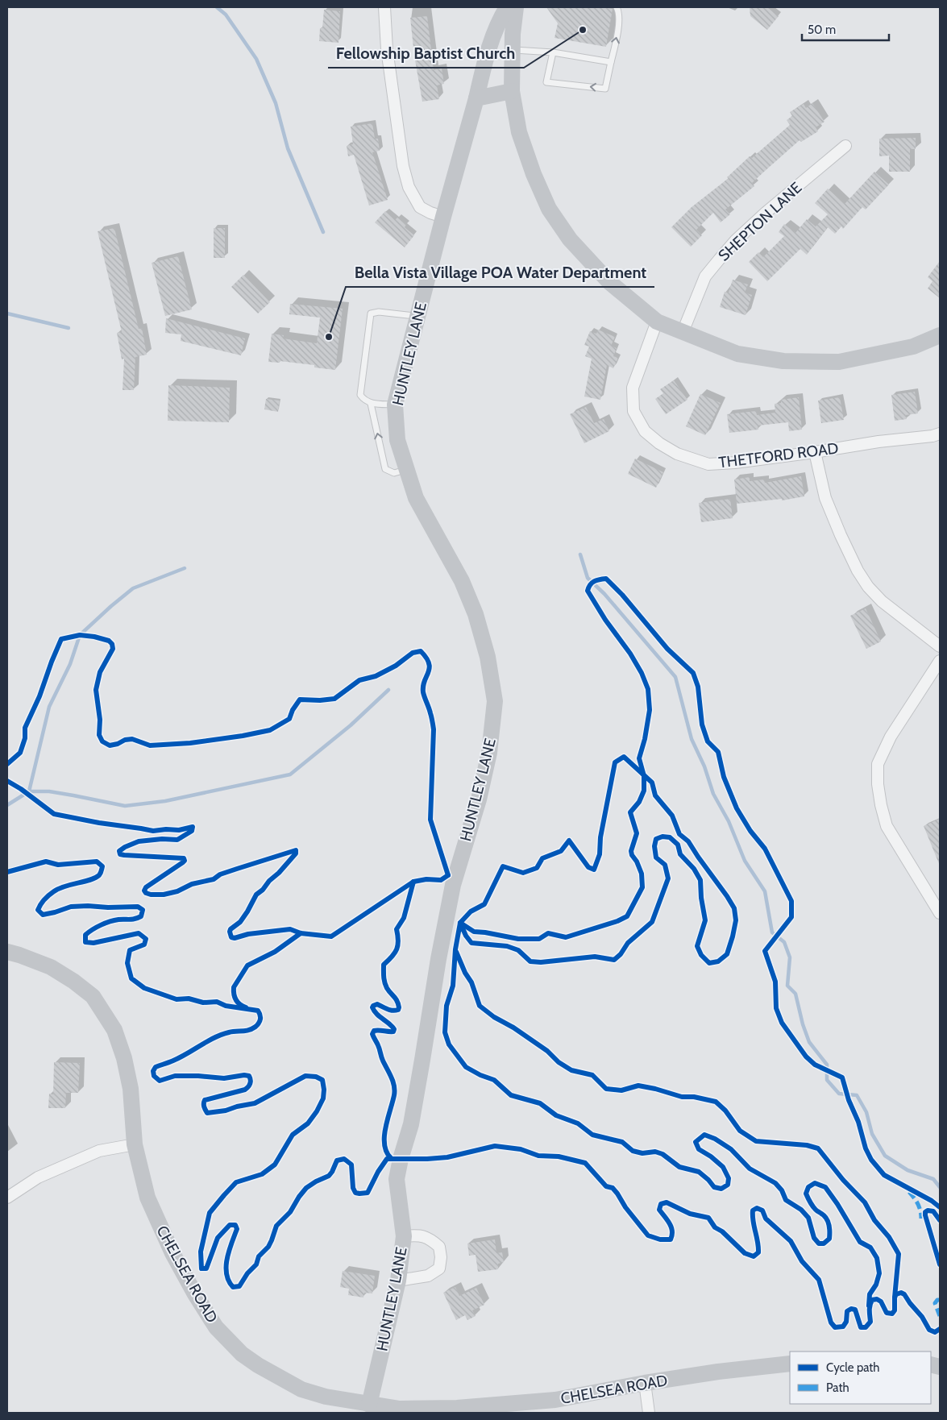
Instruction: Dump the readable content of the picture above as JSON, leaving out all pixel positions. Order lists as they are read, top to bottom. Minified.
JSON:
{"streets":{"street":["SHEPTON LANE","HUNTLEY LANE","THETFORD ROAD","CHELSEA ROAD"]},"crossings":[["HUNTLEY LANE","CHELSEA ROAD"]],"places":["Fellowship Baptist Church","Bella Vista Village POA Water Department"],"legend":["Cycle path","Path"],"scale_bar":"50 m"}
